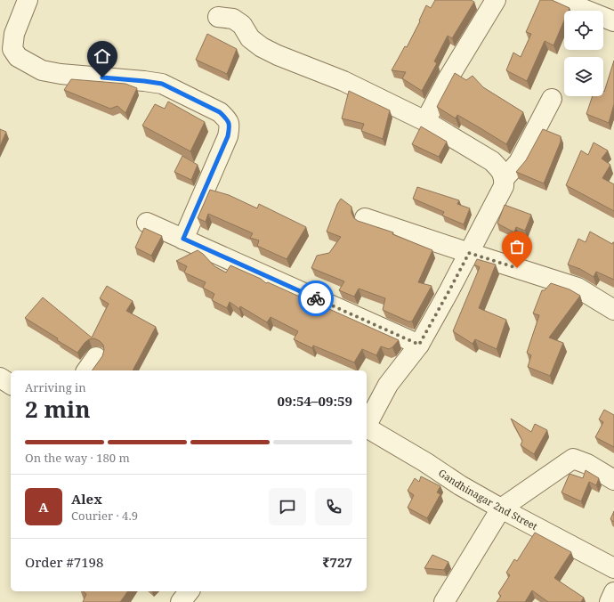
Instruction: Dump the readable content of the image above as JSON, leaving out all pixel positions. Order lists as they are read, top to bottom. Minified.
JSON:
{"streets":{"street":["Gandhinagar 2nd Street"]},"page":{"heading":["2 min","Arriving in","09:54–09:59"],"panel":["Alex","Courier · 4.9","Order #7198","₹727"],"bar":"On the way · 180 m","round":"A"}}
